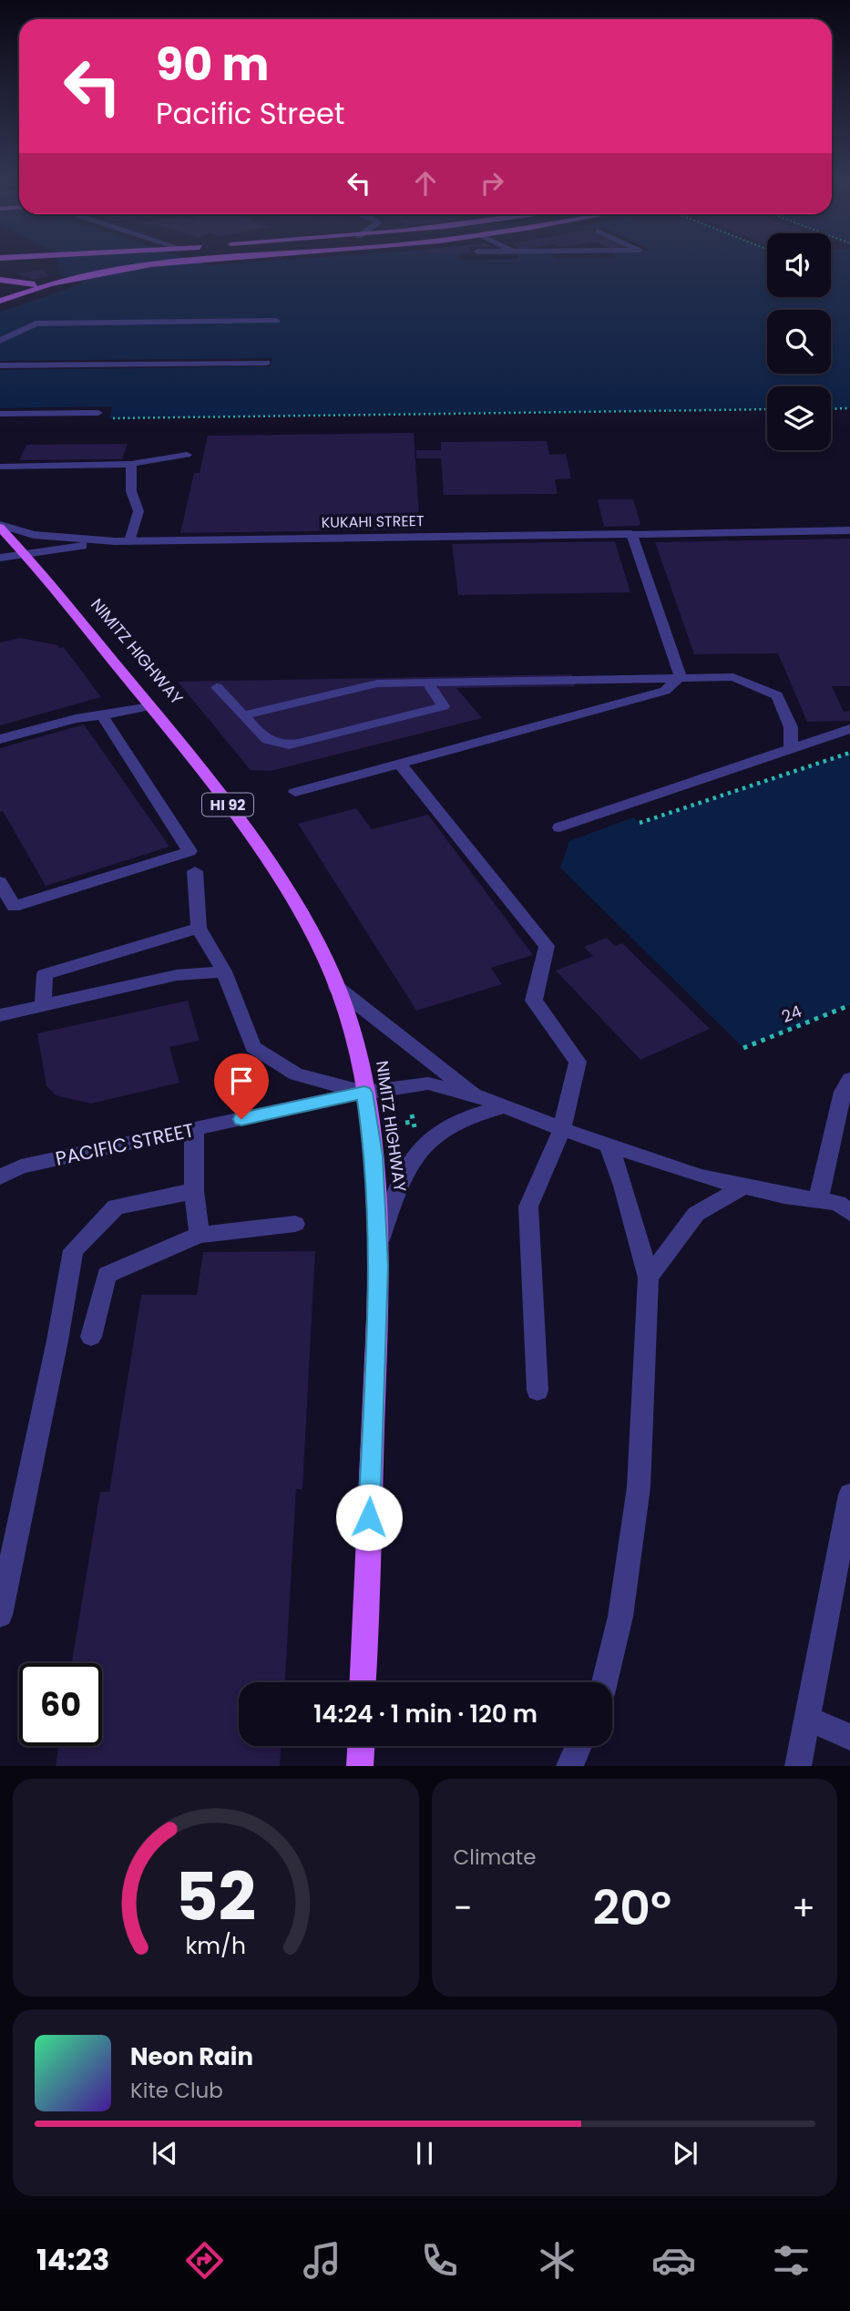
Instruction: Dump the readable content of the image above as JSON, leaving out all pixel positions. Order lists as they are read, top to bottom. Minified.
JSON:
{"streets":{"main road":["NIMITZ HIGHWAY","HI 92"],"street":["KUKAHI STREET","PACIFIC STREET"],"path":["24"]},"crossings":[["KUKAHI STREET","NIMITZ HIGHWAY"],["NIMITZ HIGHWAY","PACIFIC STREET"]],"page":{"turn":["90 m","Pacific Street"],"limit":"60","trip":"14:24 · 1 min · 120 m","tile":"Climate","heat":["−","20°","+"],"song":["Neon Rain","Kite Club"],"tabs":"14:23","gauge":["52","km/h"]}}
